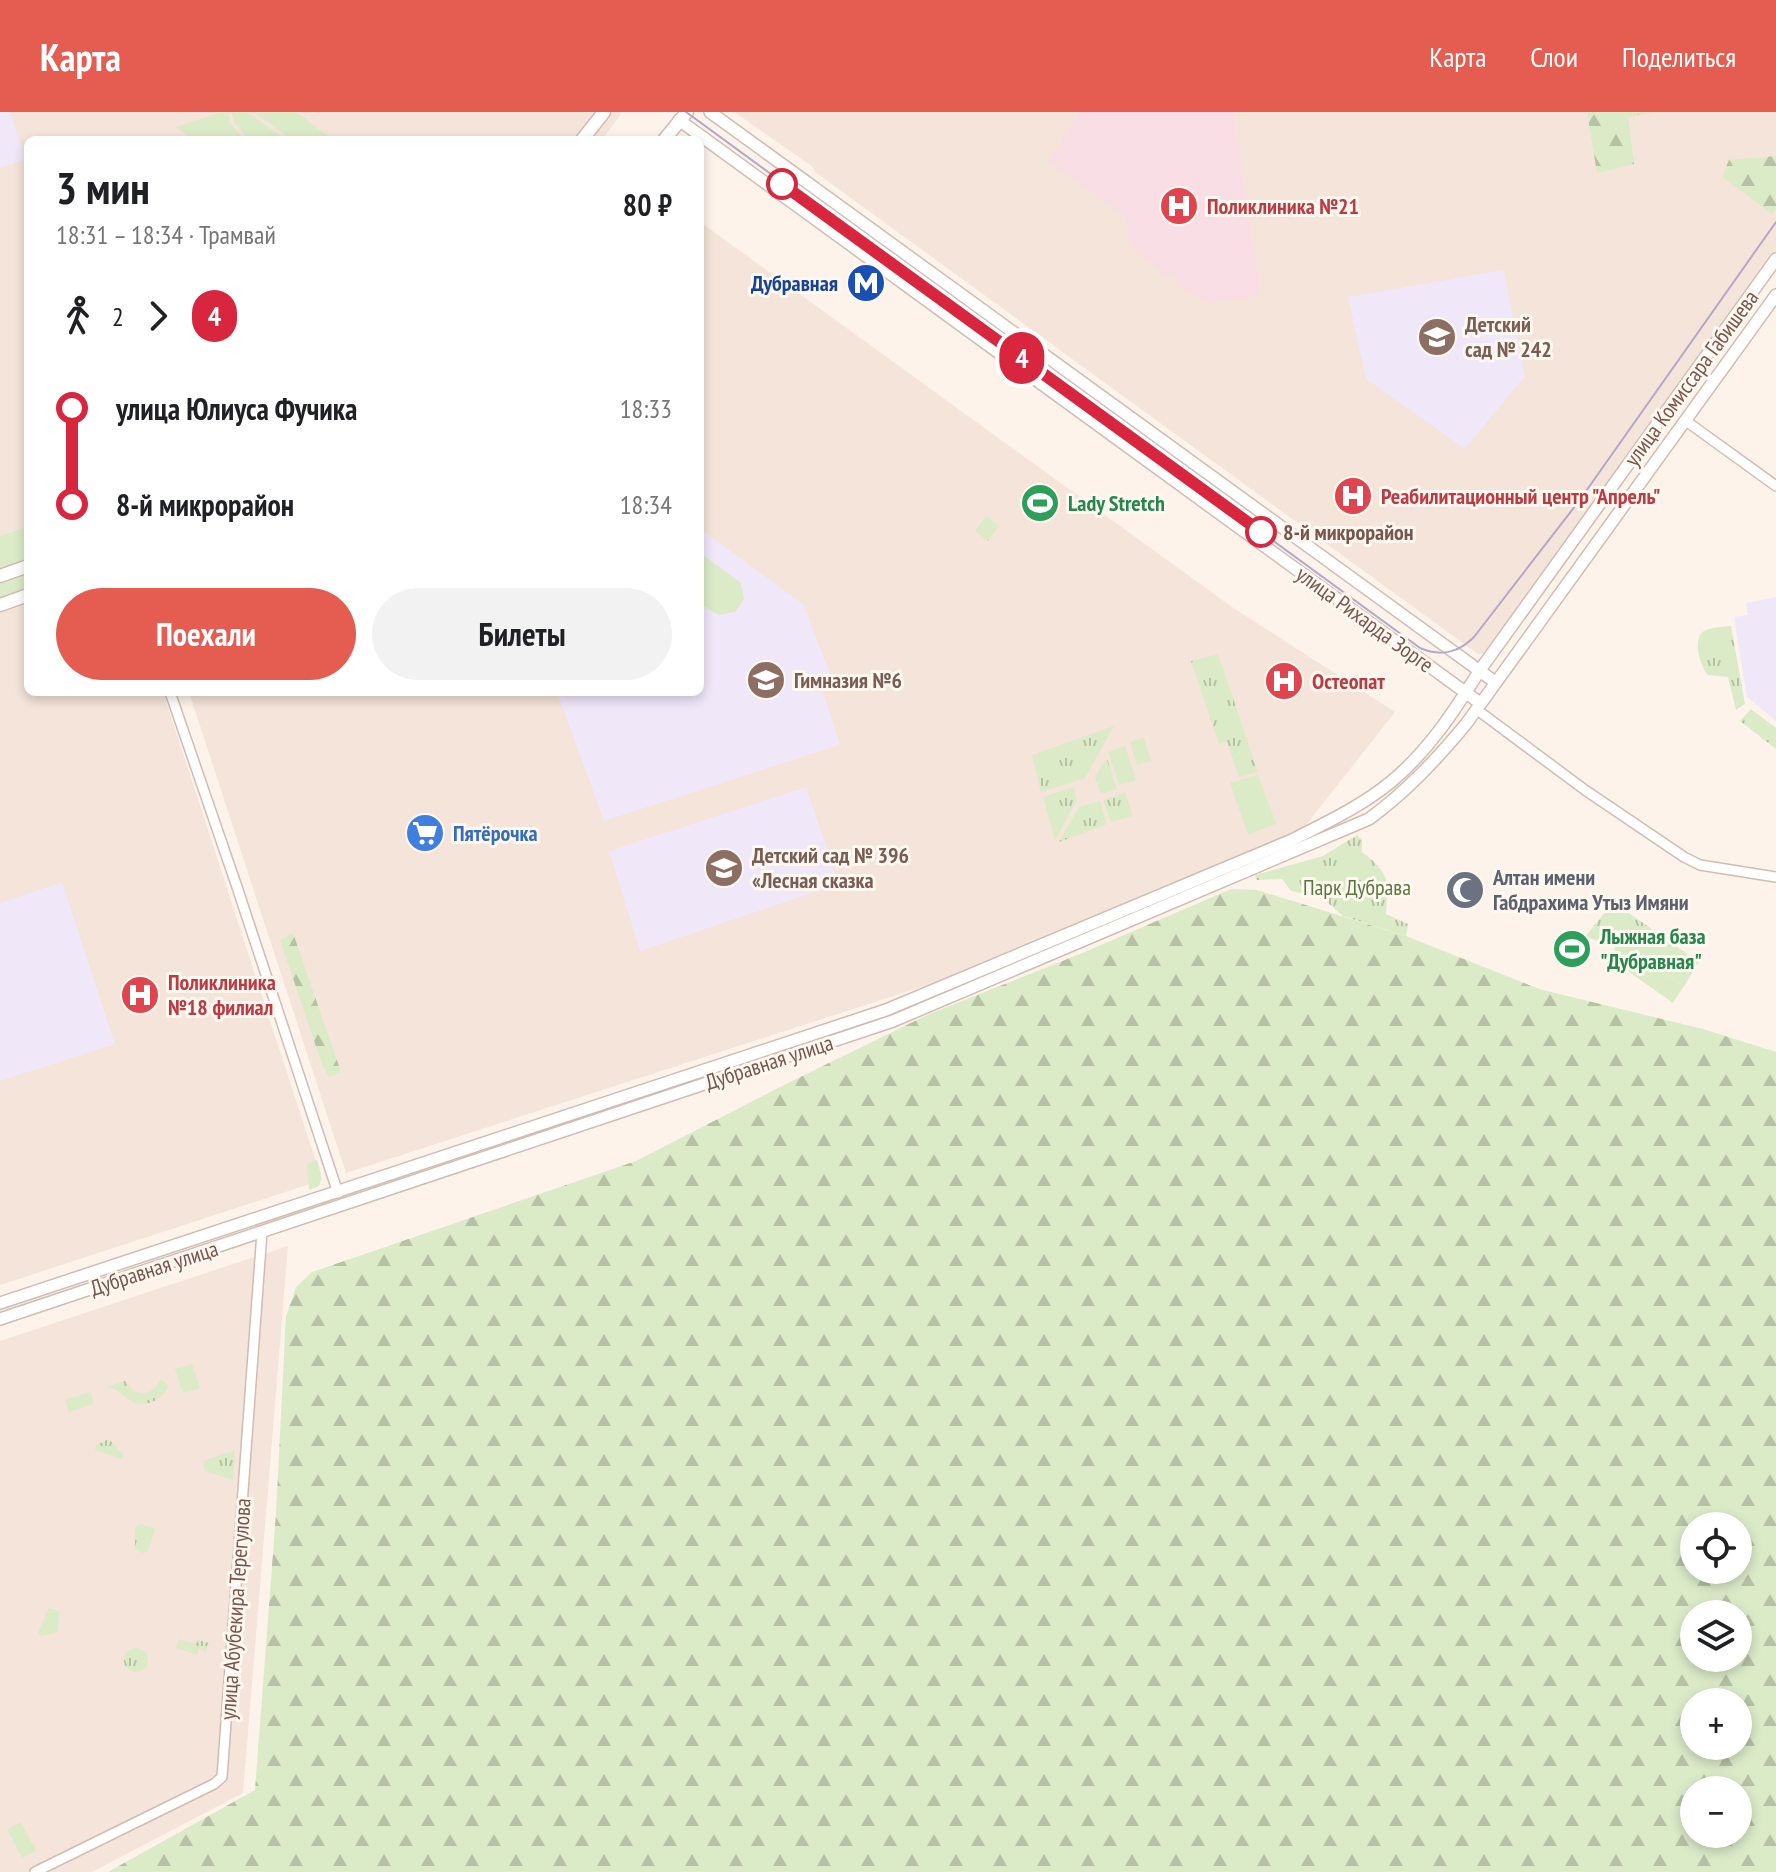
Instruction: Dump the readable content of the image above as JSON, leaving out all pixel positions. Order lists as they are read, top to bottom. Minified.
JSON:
{"streets":{"main road":["улица Рихарда Зорге"],"street":["улица Комиссара Габишева","Дубравная улица","улица Абубекира Терегулова"]},"crossings":[["улица Комиссара Габишева","улица Рихарда Зорге"],["улица Комиссара Габишева","Дубравная улица"],["улица Рихарда Зорге","Дубравная улица"],["Дубравная улица","улица Абубекира Терегулова"]],"parks":["Парк Дубрава"],"places":{"hospital":["Поликлиника №21","Реабилитационный центр \"Апрель\"","Остеопат","Поликлиника №18 филиал"],"metro station":["Дубравная"],"school or university":["Детский сад № 242","Гимназия №6","Детский сад № 396 «Лесная сказка"],"sports":["Lady Stretch","Лыжная база \"Дубравная\""],"other":["8-й микрорайон"],"supermarket":["Пятёрочка"],"mosque":["Алтан имени Габдрахима Утыз Имяни"]},"lines":["tram line 4"],"page":{"header":"Карта","nav":["Карта","Слои","Поделиться"],"on_map":"4","heading":["3 мин","18:31 – 18:34 · Трамвай","80 ₽"],"legs":["2","4"],"list":[{"name":"улица Юлиуса Фучика","value":"18:33"},{"name":"8-й микрорайон","value":"18:34"}],"buttons":["Поехали","Билеты"],"map_buttons":["+","−"]}}
